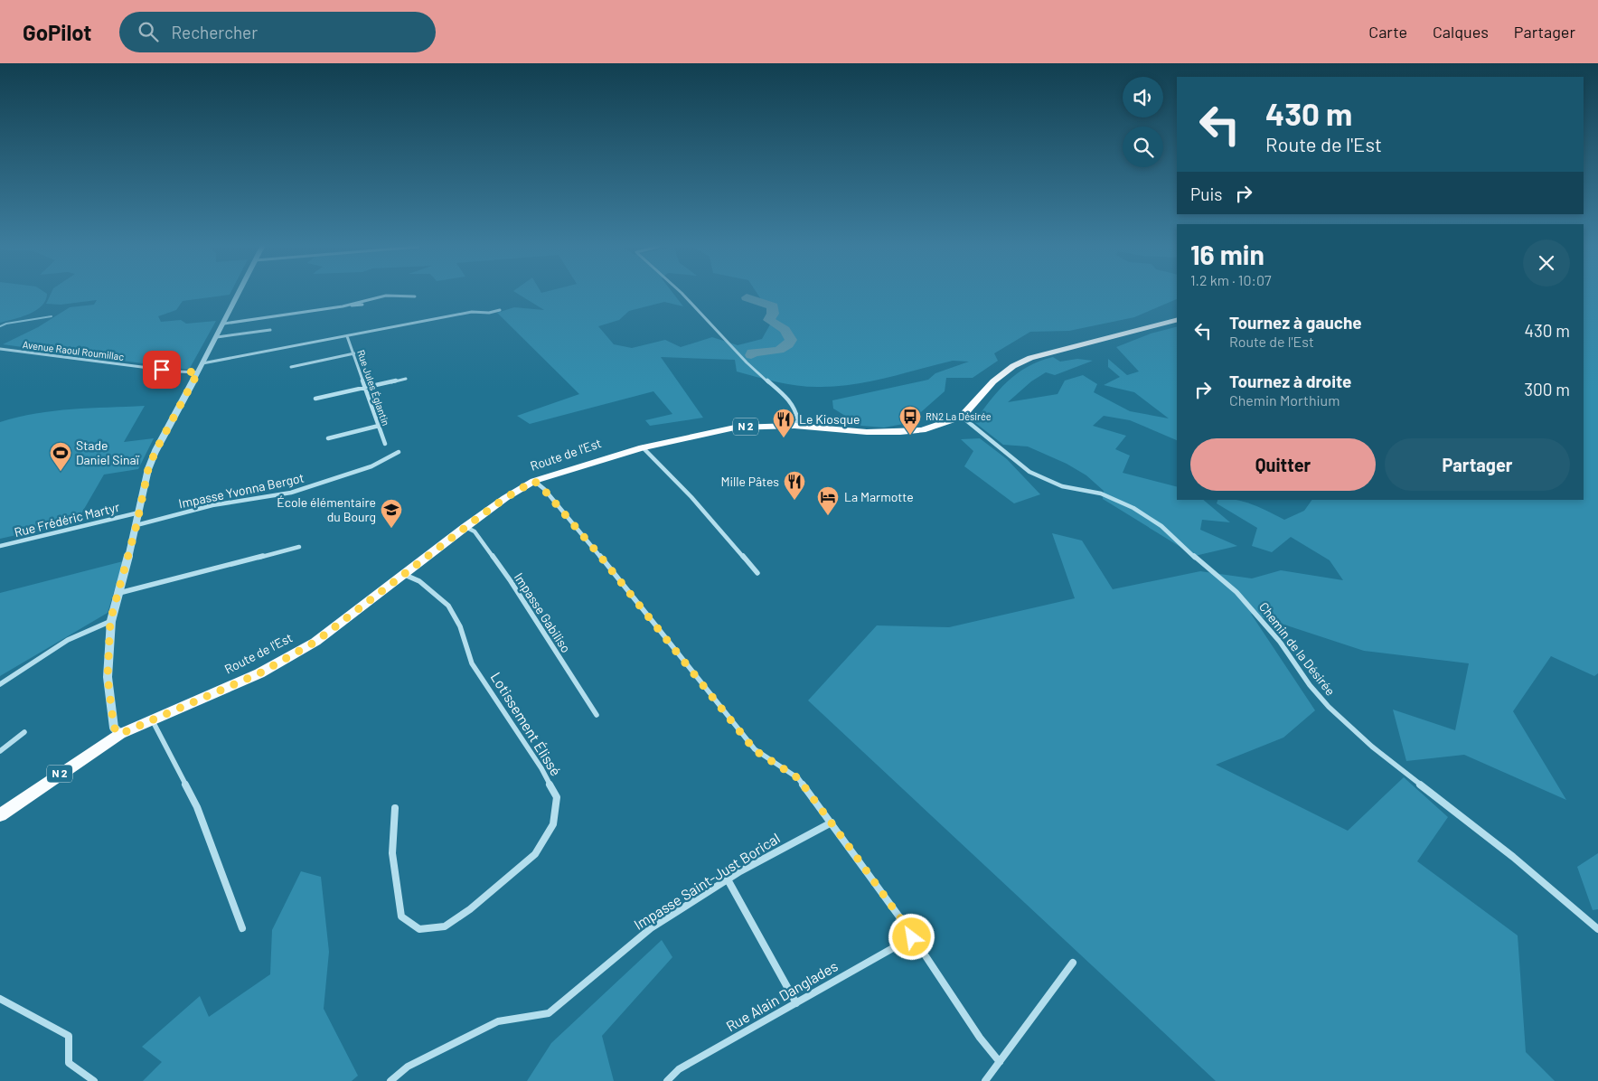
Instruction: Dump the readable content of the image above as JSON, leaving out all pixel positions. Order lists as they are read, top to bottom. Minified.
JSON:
{"streets":{"main road":["N 2","Route de l'Est"],"street":["Avenue Raoul Roumillac","Rue Jules Églantin","Impasse Yvonna Bergot","Rue Frédéric Martyr","Impasse Gabiliso","Chemin de la Désirée","Lotissement Élissé","Impasse Saint-Just Borical","Rue Alain Danglades"]},"crossings":[["Route de l'Est","Impasse Gabiliso"],["Route de l'Est","Chemin de la Désirée"],["Route de l'Est","Lotissement Élissé"]],"places":{"bus stop":["RN2 La Désirée"],"restaurant":["Le Kiosque","Mille Pâtes"],"sports":["Stade Daniel Sinaï"],"hotel":["La Marmotte"],"school or university":["École élémentaire du Bourg"]},"page":{"header":"GoPilot","search":"Rechercher","nav":["Carte","Calques","Partager"],"turn":["430 m","Route de l'Est"],"then":"Puis","heading":["16 min","1.2 km · 10:07"],"list":[{"name":"Tournez à gauche","note":"Route de l'Est","value":"430 m"},{"name":"Tournez à droite","note":"Chemin Morthium","value":"300 m"}],"buttons":["Quitter","Partager"]}}
